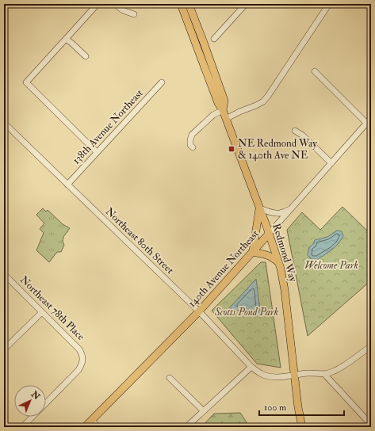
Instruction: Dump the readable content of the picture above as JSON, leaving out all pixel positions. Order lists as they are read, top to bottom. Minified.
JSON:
{"streets":{"main road":["Redmond Way","140th Avenue Northeast"],"street":["138th Avenue Northeast","Northeast 80th Street","Northeast 78th Place"]},"crossings":[["138th Avenue Northeast","Northeast 80th Street"],["Northeast 80th Street","Redmond Way"],["Northeast 80th Street","140th Avenue Northeast"],["Redmond Way","140th Avenue Northeast"]],"parks":["Welcome Park","Scotts Pond Park"],"places":{"transit":["NE Redmond Way & 140th Ave NE"]},"scale_bar":"100 m","north":"top right"}
